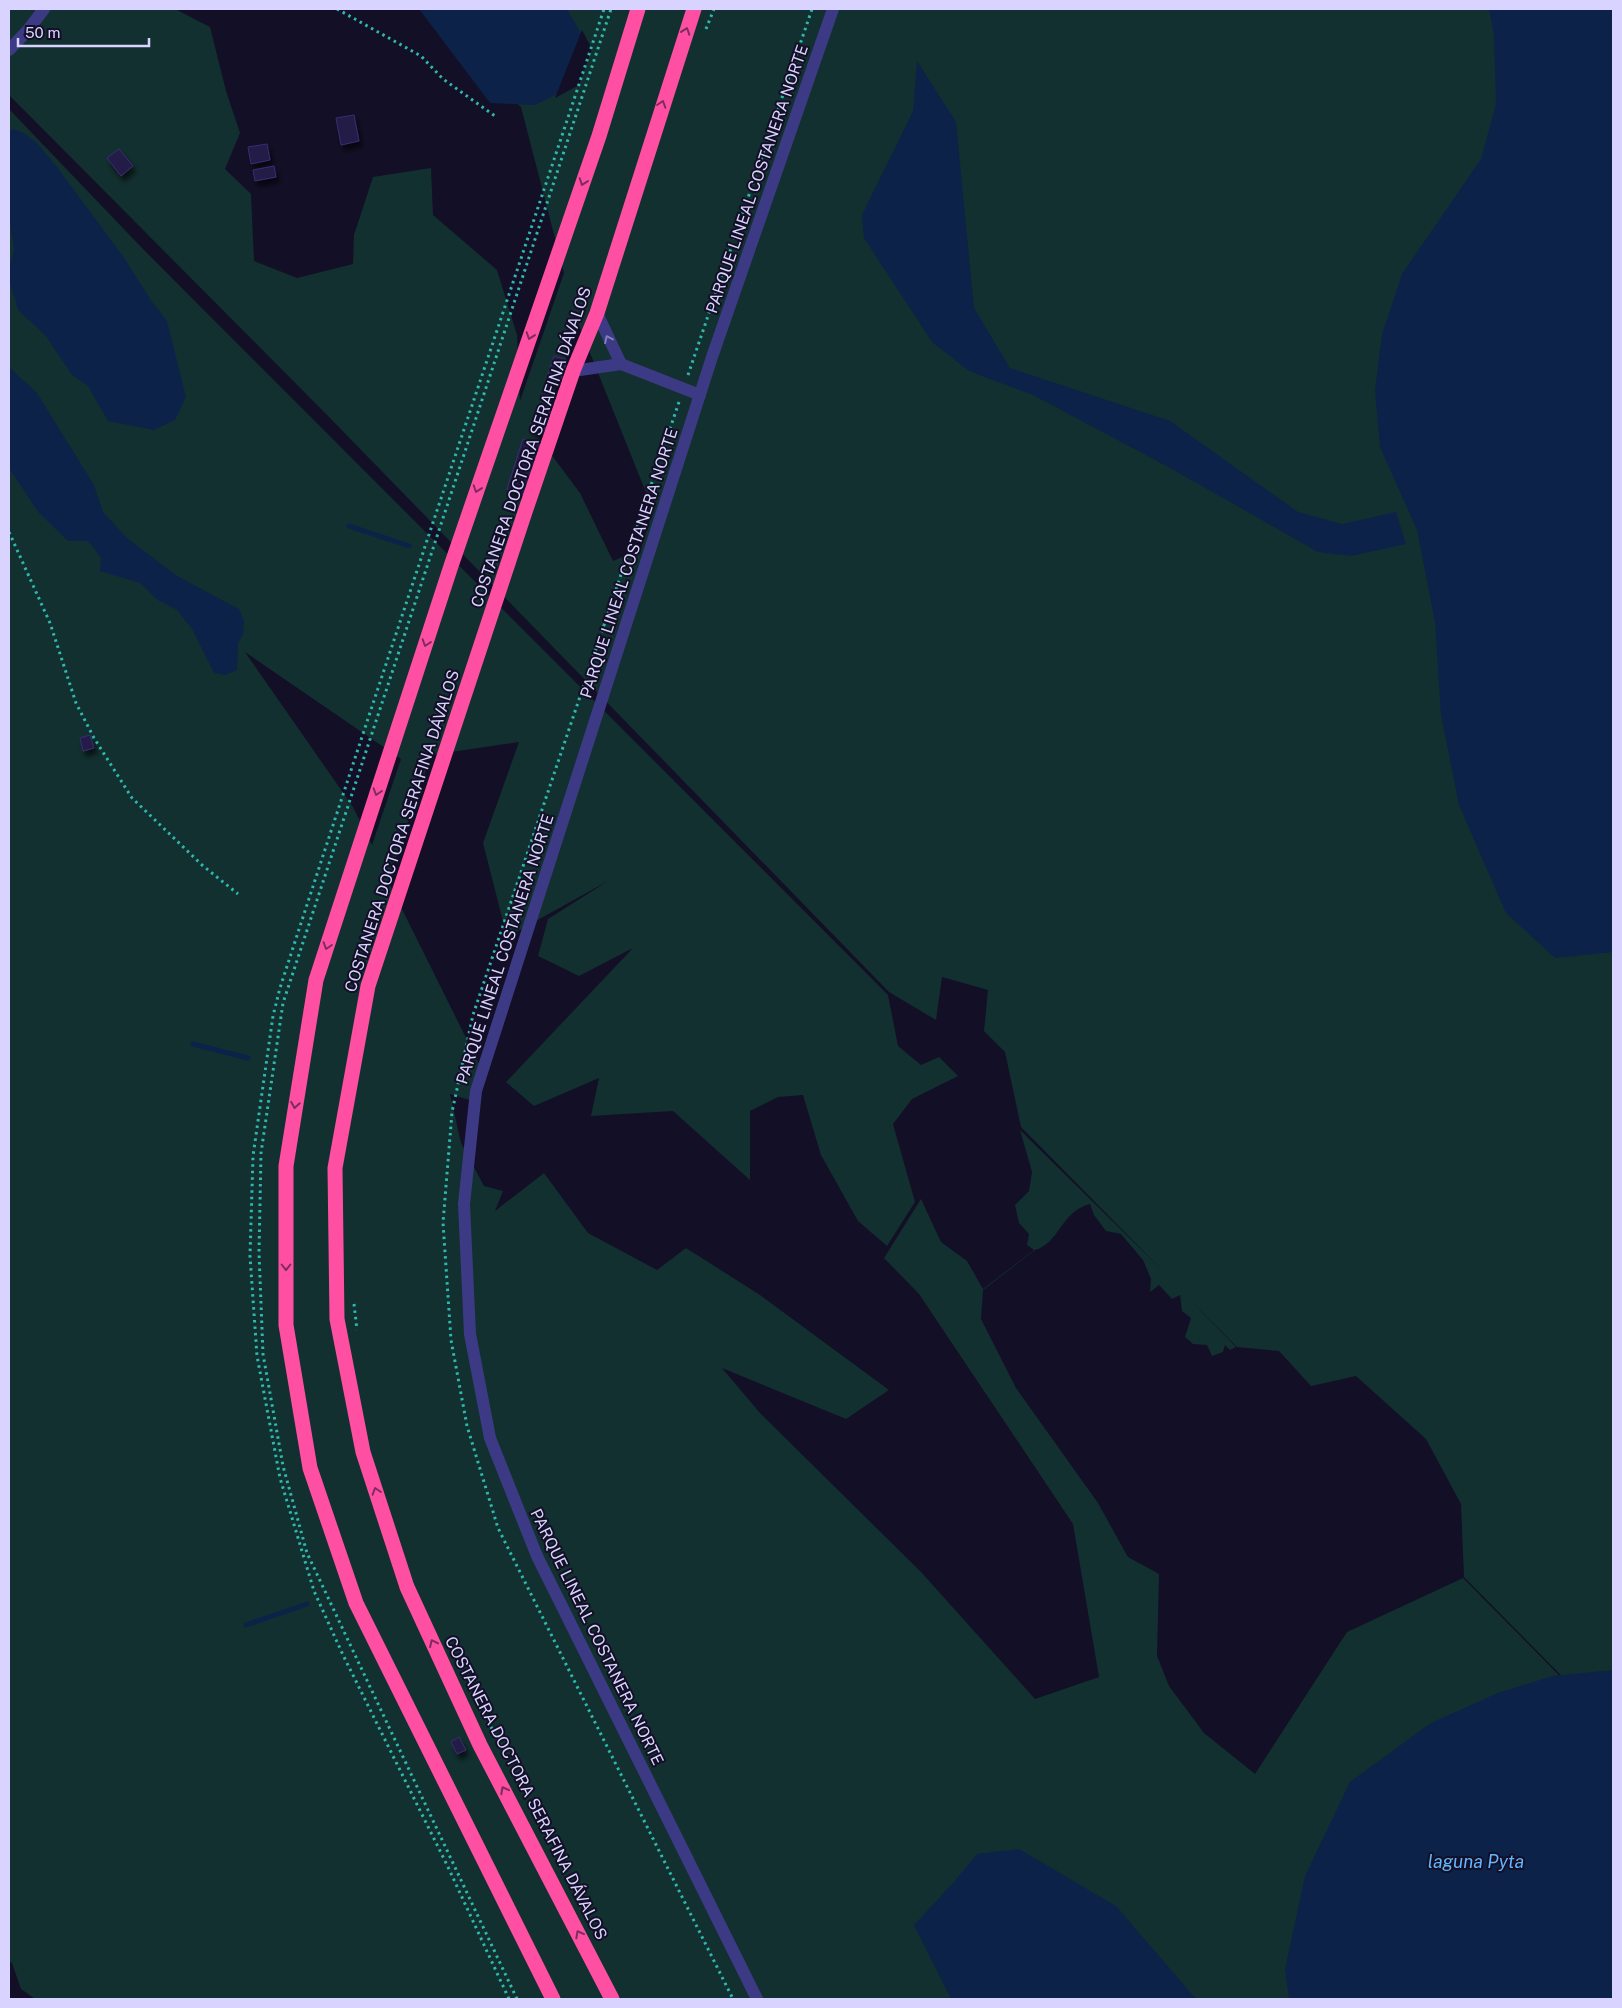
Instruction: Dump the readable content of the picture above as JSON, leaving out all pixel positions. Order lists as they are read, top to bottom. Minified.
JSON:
{"streets":{"highway":["COSTANERA DOCTORA SERAFINA DÁVALOS"],"street":["PARQUE LINEAL COSTANERA NORTE"]},"water":["laguna Pyta"],"scale_bar":"50 m"}
